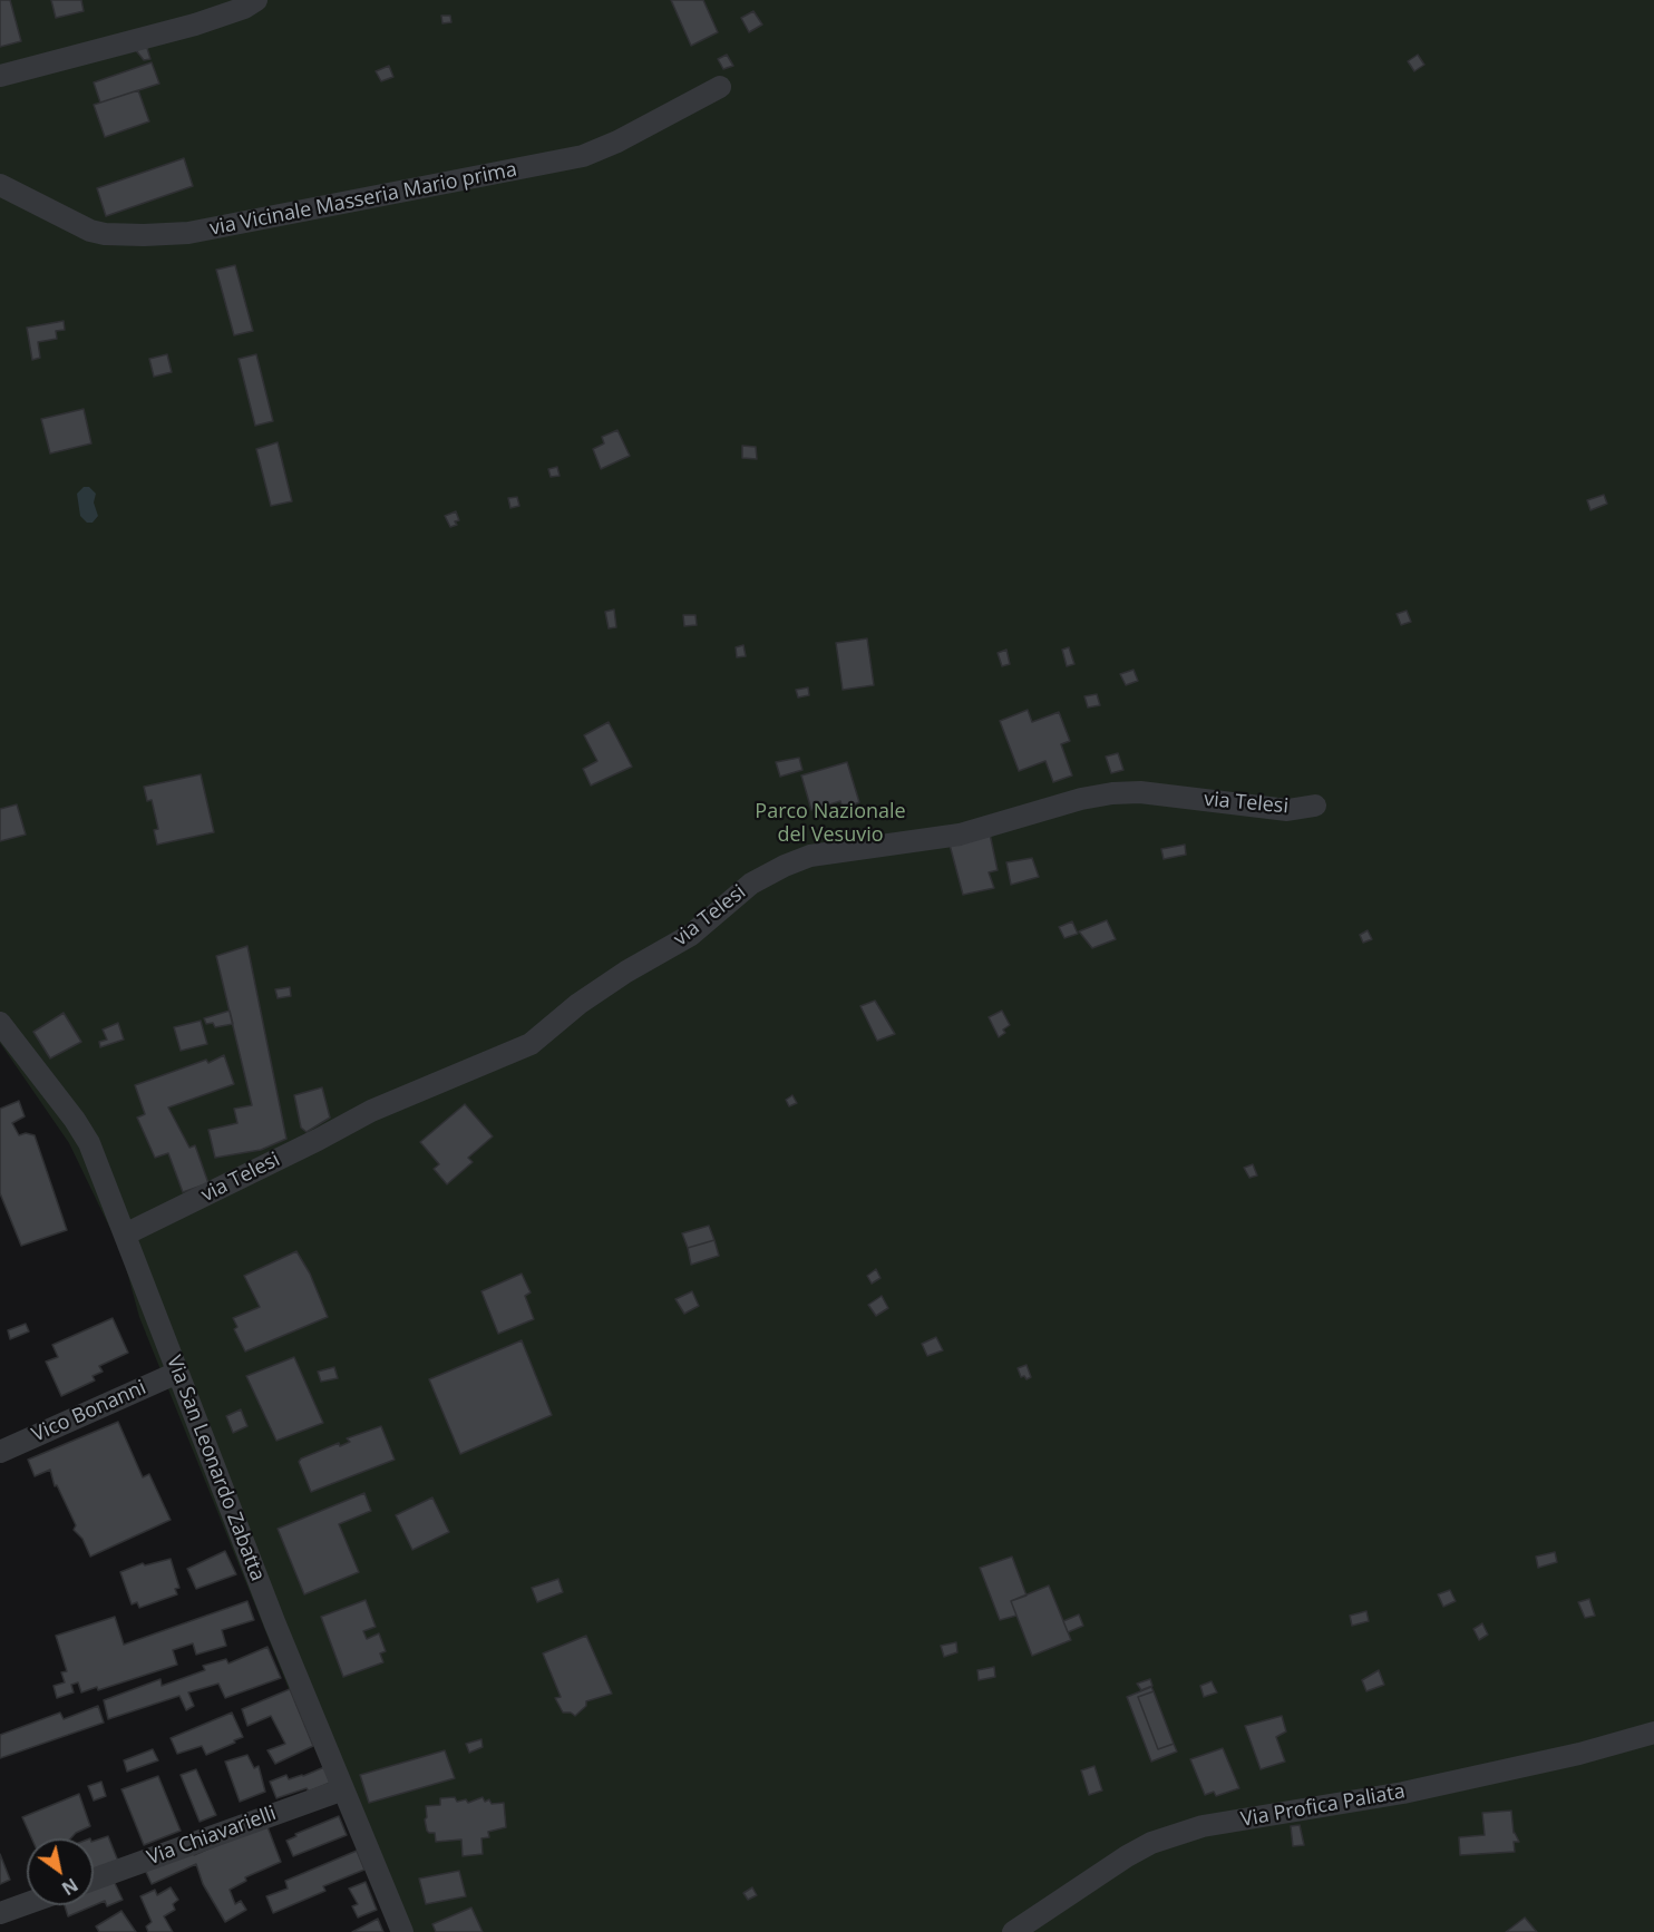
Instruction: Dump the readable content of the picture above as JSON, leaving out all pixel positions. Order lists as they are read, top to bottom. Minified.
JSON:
{"streets":{"street":["via Vicinale Masseria Mario prima","via Telesi","Vico Bonanni","Via San Leonardo Zabatta","Via Profica Paliata","Via Chiavarielli"]},"crossings":[["via Telesi","Via San Leonardo Zabatta"],["Vico Bonanni","Via San Leonardo Zabatta"],["Via San Leonardo Zabatta","Via Chiavarielli"]],"parks":["Parco Nazionale del Vesuvio"],"north":"bottom right"}
